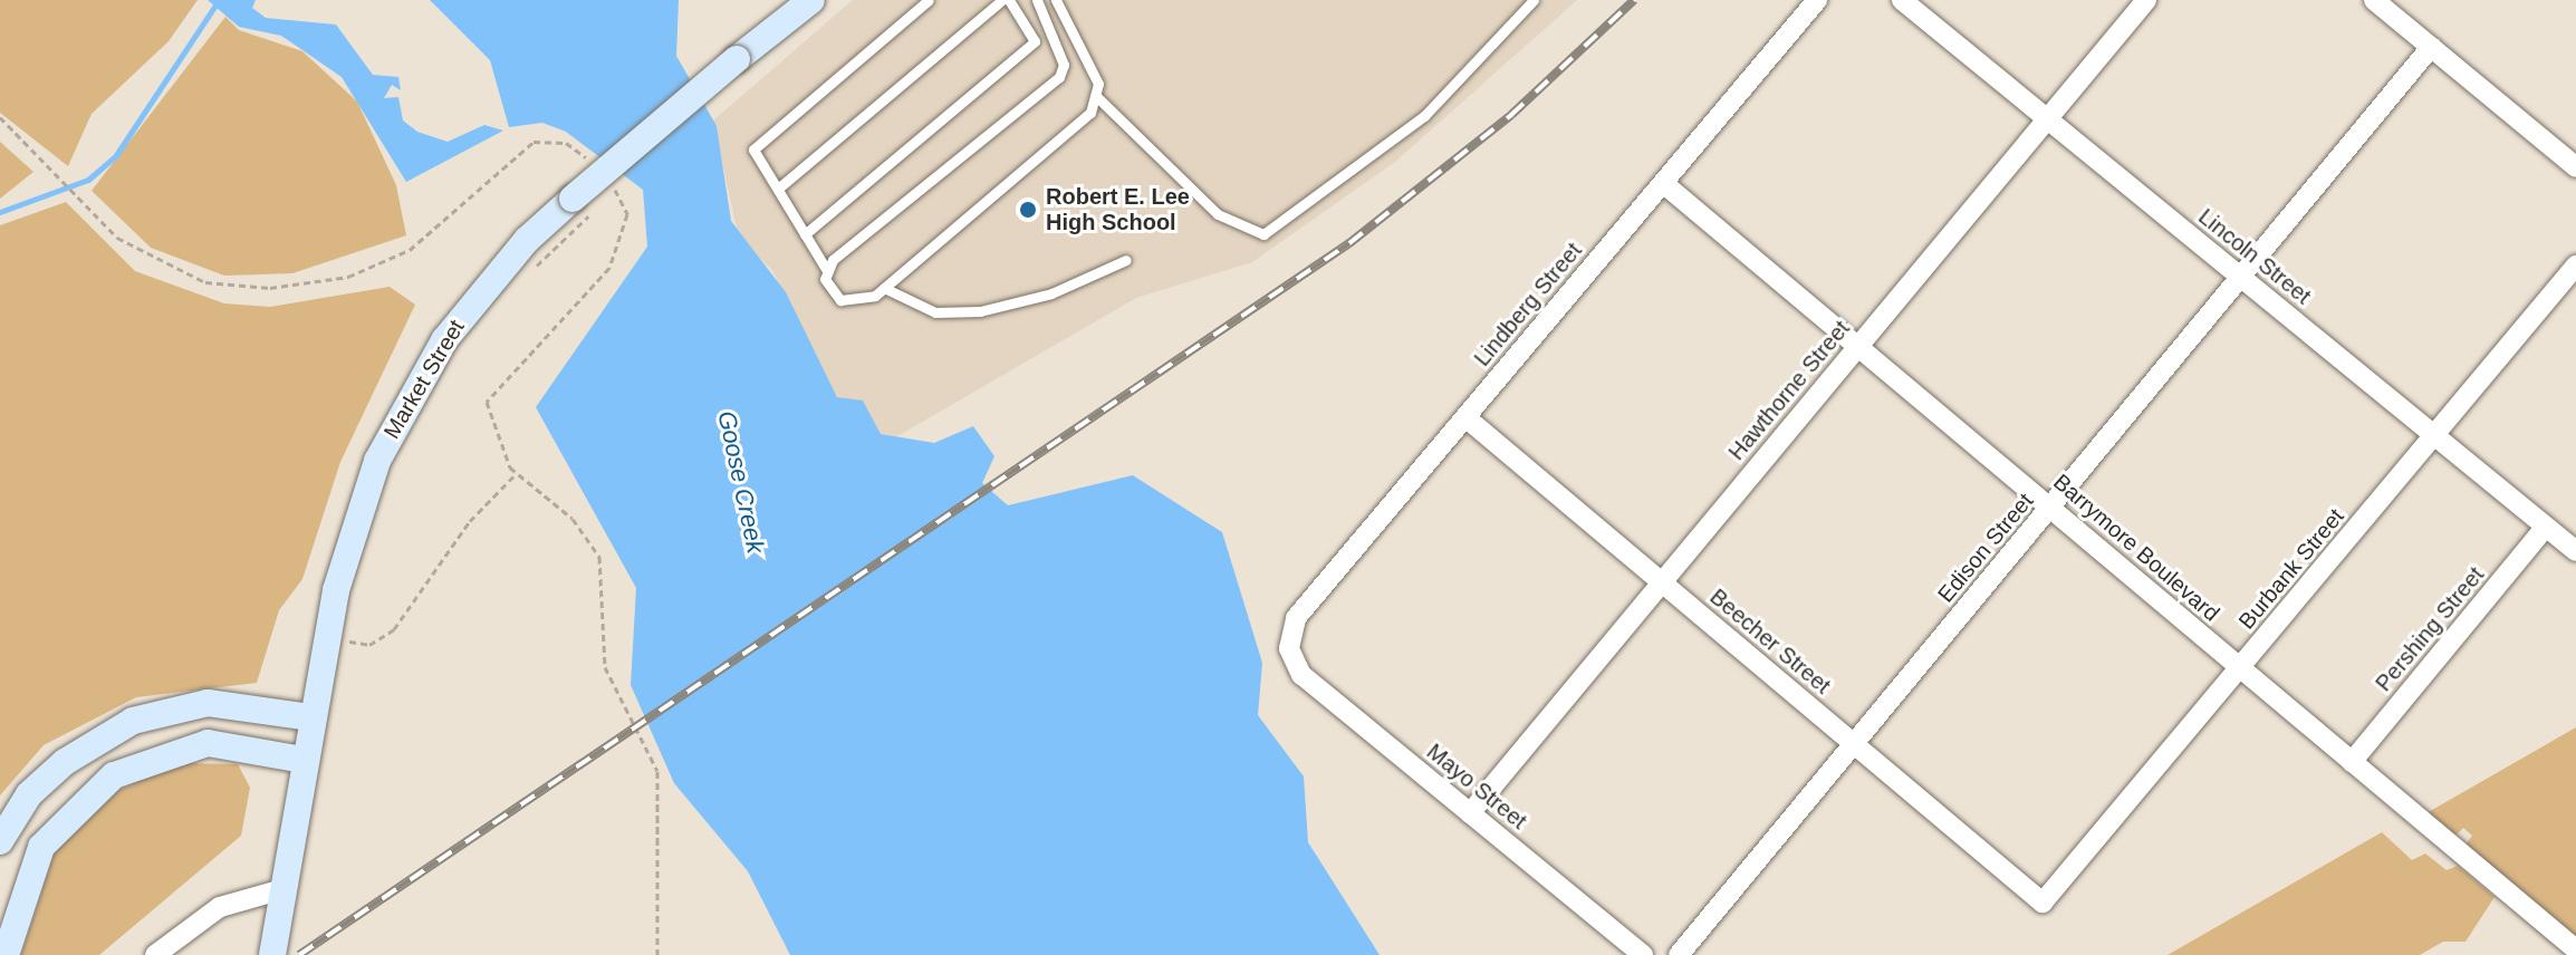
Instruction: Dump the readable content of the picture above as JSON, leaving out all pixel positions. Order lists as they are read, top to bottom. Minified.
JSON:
{"streets":{"main road":["Market Street"],"street":["Lincoln Street","Lindberg Street","Hawthorne Street","Edison Street","Barrymore Boulevard","Burbank Street","Pershing Street","Beecher Street","Mayo Street"]},"crossings":[["Lincoln Street","Hawthorne Street"],["Lincoln Street","Edison Street"],["Lincoln Street","Burbank Street"],["Lincoln Street","Pershing Street"],["Lindberg Street","Barrymore Boulevard"],["Lindberg Street","Beecher Street"],["Lindberg Street","Mayo Street"],["Hawthorne Street","Barrymore Boulevard"],["Hawthorne Street","Beecher Street"],["Hawthorne Street","Mayo Street"],["Edison Street","Barrymore Boulevard"],["Edison Street","Beecher Street"],["Barrymore Boulevard","Burbank Street"],["Barrymore Boulevard","Pershing Street"],["Burbank Street","Beecher Street"]],"water":["Goose Creek"],"places":["Robert E. Lee High School"]}
